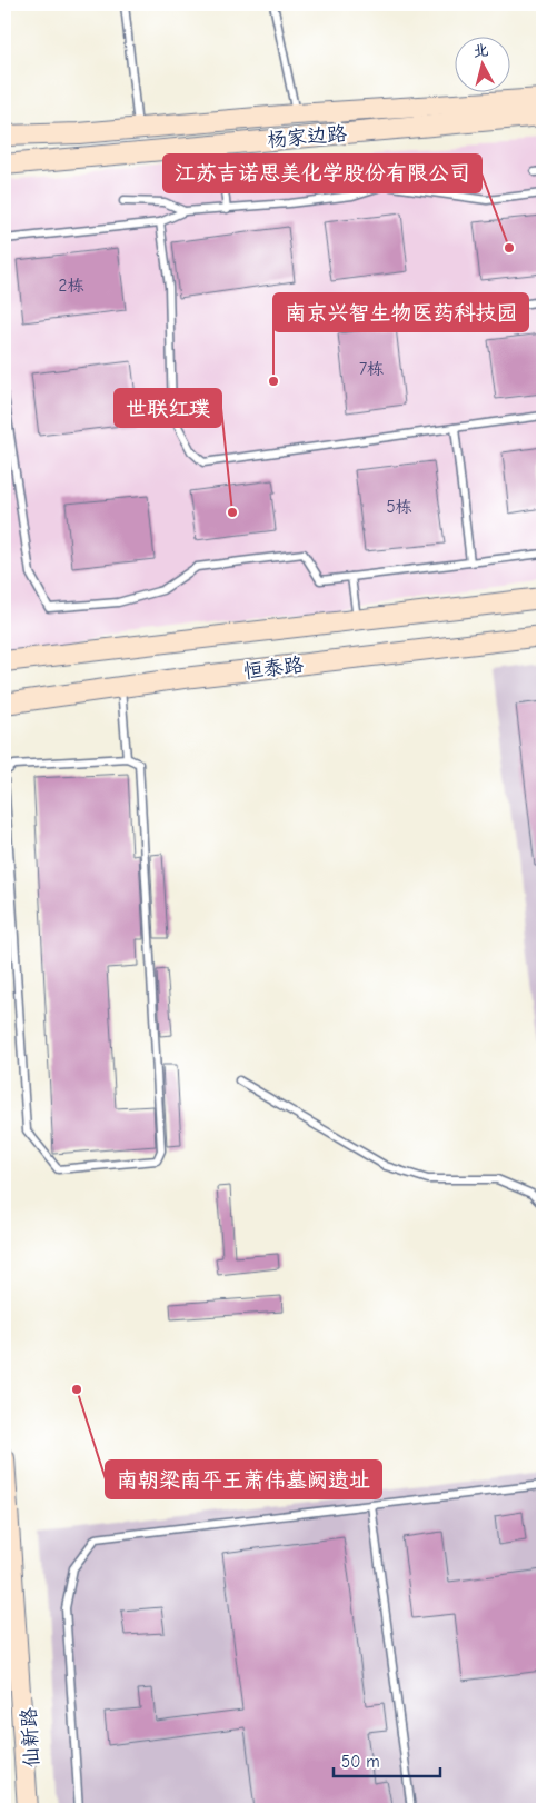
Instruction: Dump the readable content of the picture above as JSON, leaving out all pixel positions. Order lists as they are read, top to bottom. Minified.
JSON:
{"streets":{"street":["杨家边路","恒泰路","仙新路"]},"places":["江苏吉诺思美化学股份有限公司","南京兴智生物医药科技园","世联红璞","南朝梁南平王萧伟墓阙遗址"],"house_numbers":["2栋","7栋","5栋"],"scale_bar":"50 m","north":"top"}
